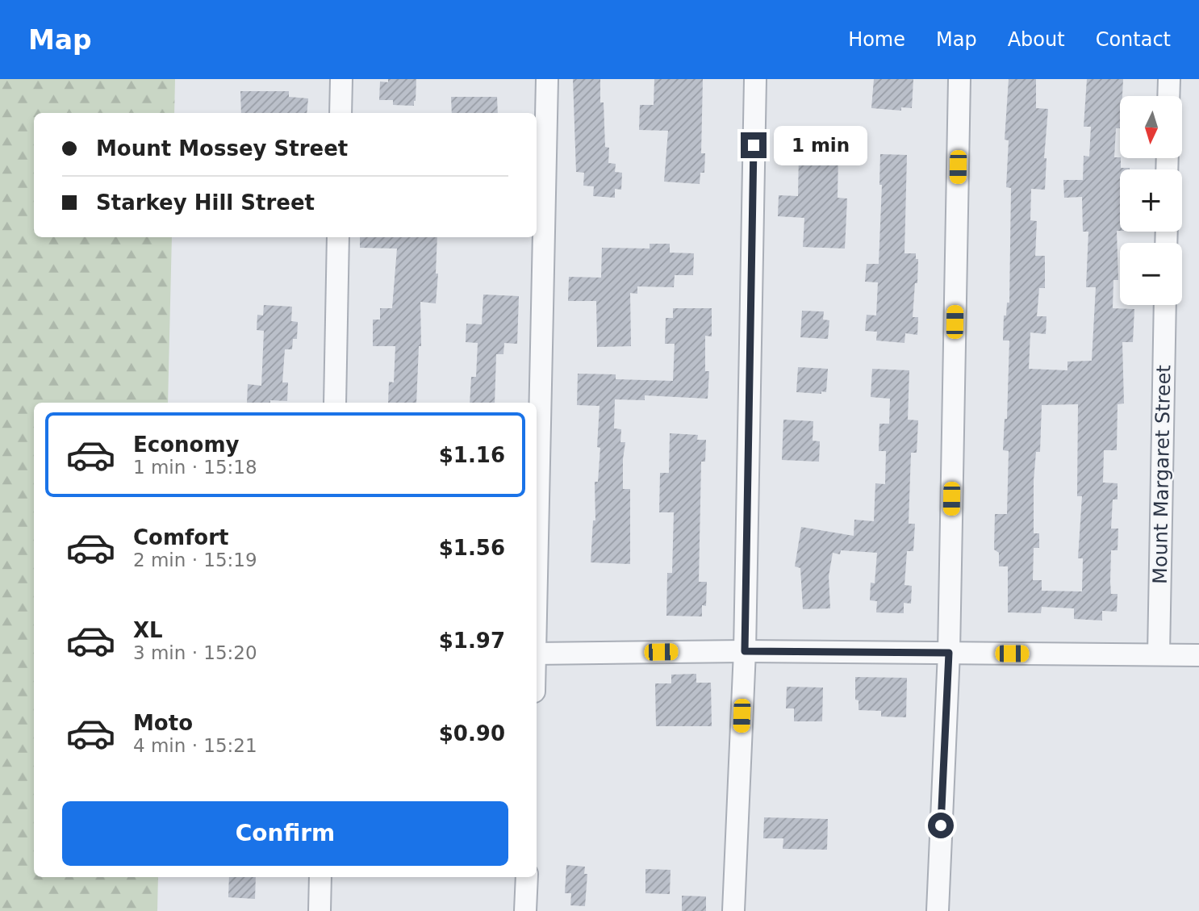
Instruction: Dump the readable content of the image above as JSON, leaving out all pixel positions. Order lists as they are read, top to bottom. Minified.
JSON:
{"streets":{"street":["Mount Margaret Street"]},"north":"bottom","page":{"header":"Map","nav":["Home","Map","About","Contact"],"map_buttons":["+","−"],"banner":["Mount Mossey Street","Starkey Hill Street"],"bubble":"1 min","list":[{"name":"Economy","note":"1 min · 15:18","value":"$1.16"},{"name":"Comfort","note":"2 min · 15:19","value":"$1.56"},{"name":"XL","note":"3 min · 15:20","value":"$1.97"},{"name":"Moto","note":"4 min · 15:21","value":"$0.90"}],"buttons":"Confirm"}}
